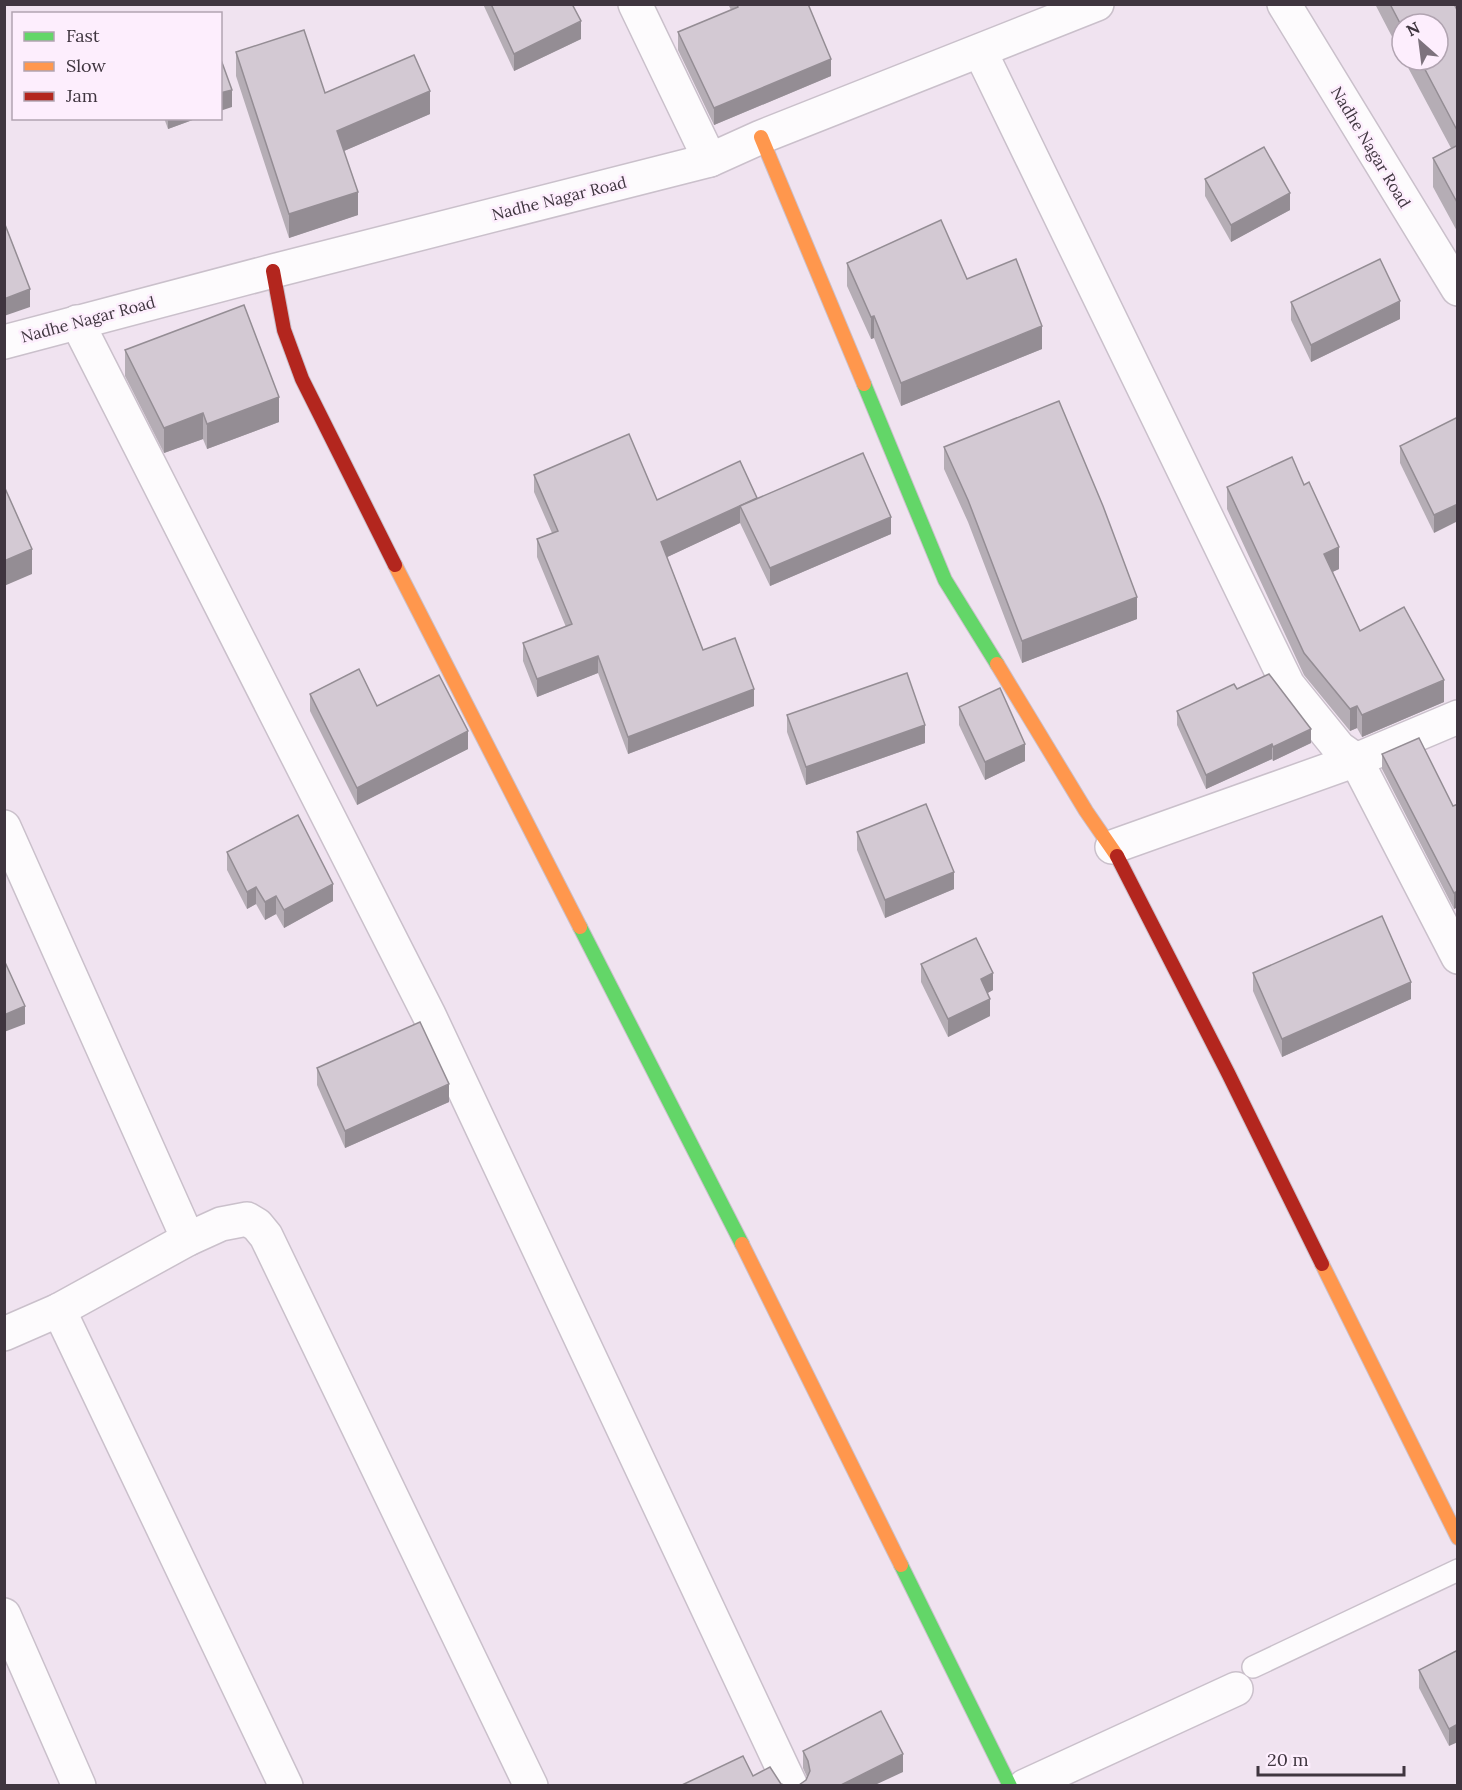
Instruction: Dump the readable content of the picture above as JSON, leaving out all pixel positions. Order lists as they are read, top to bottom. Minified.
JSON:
{"streets":{"street":["Nadhe Nagar Road"]},"legend":["Fast","Slow","Jam"],"scale_bar":"20 m","north":"top left"}
